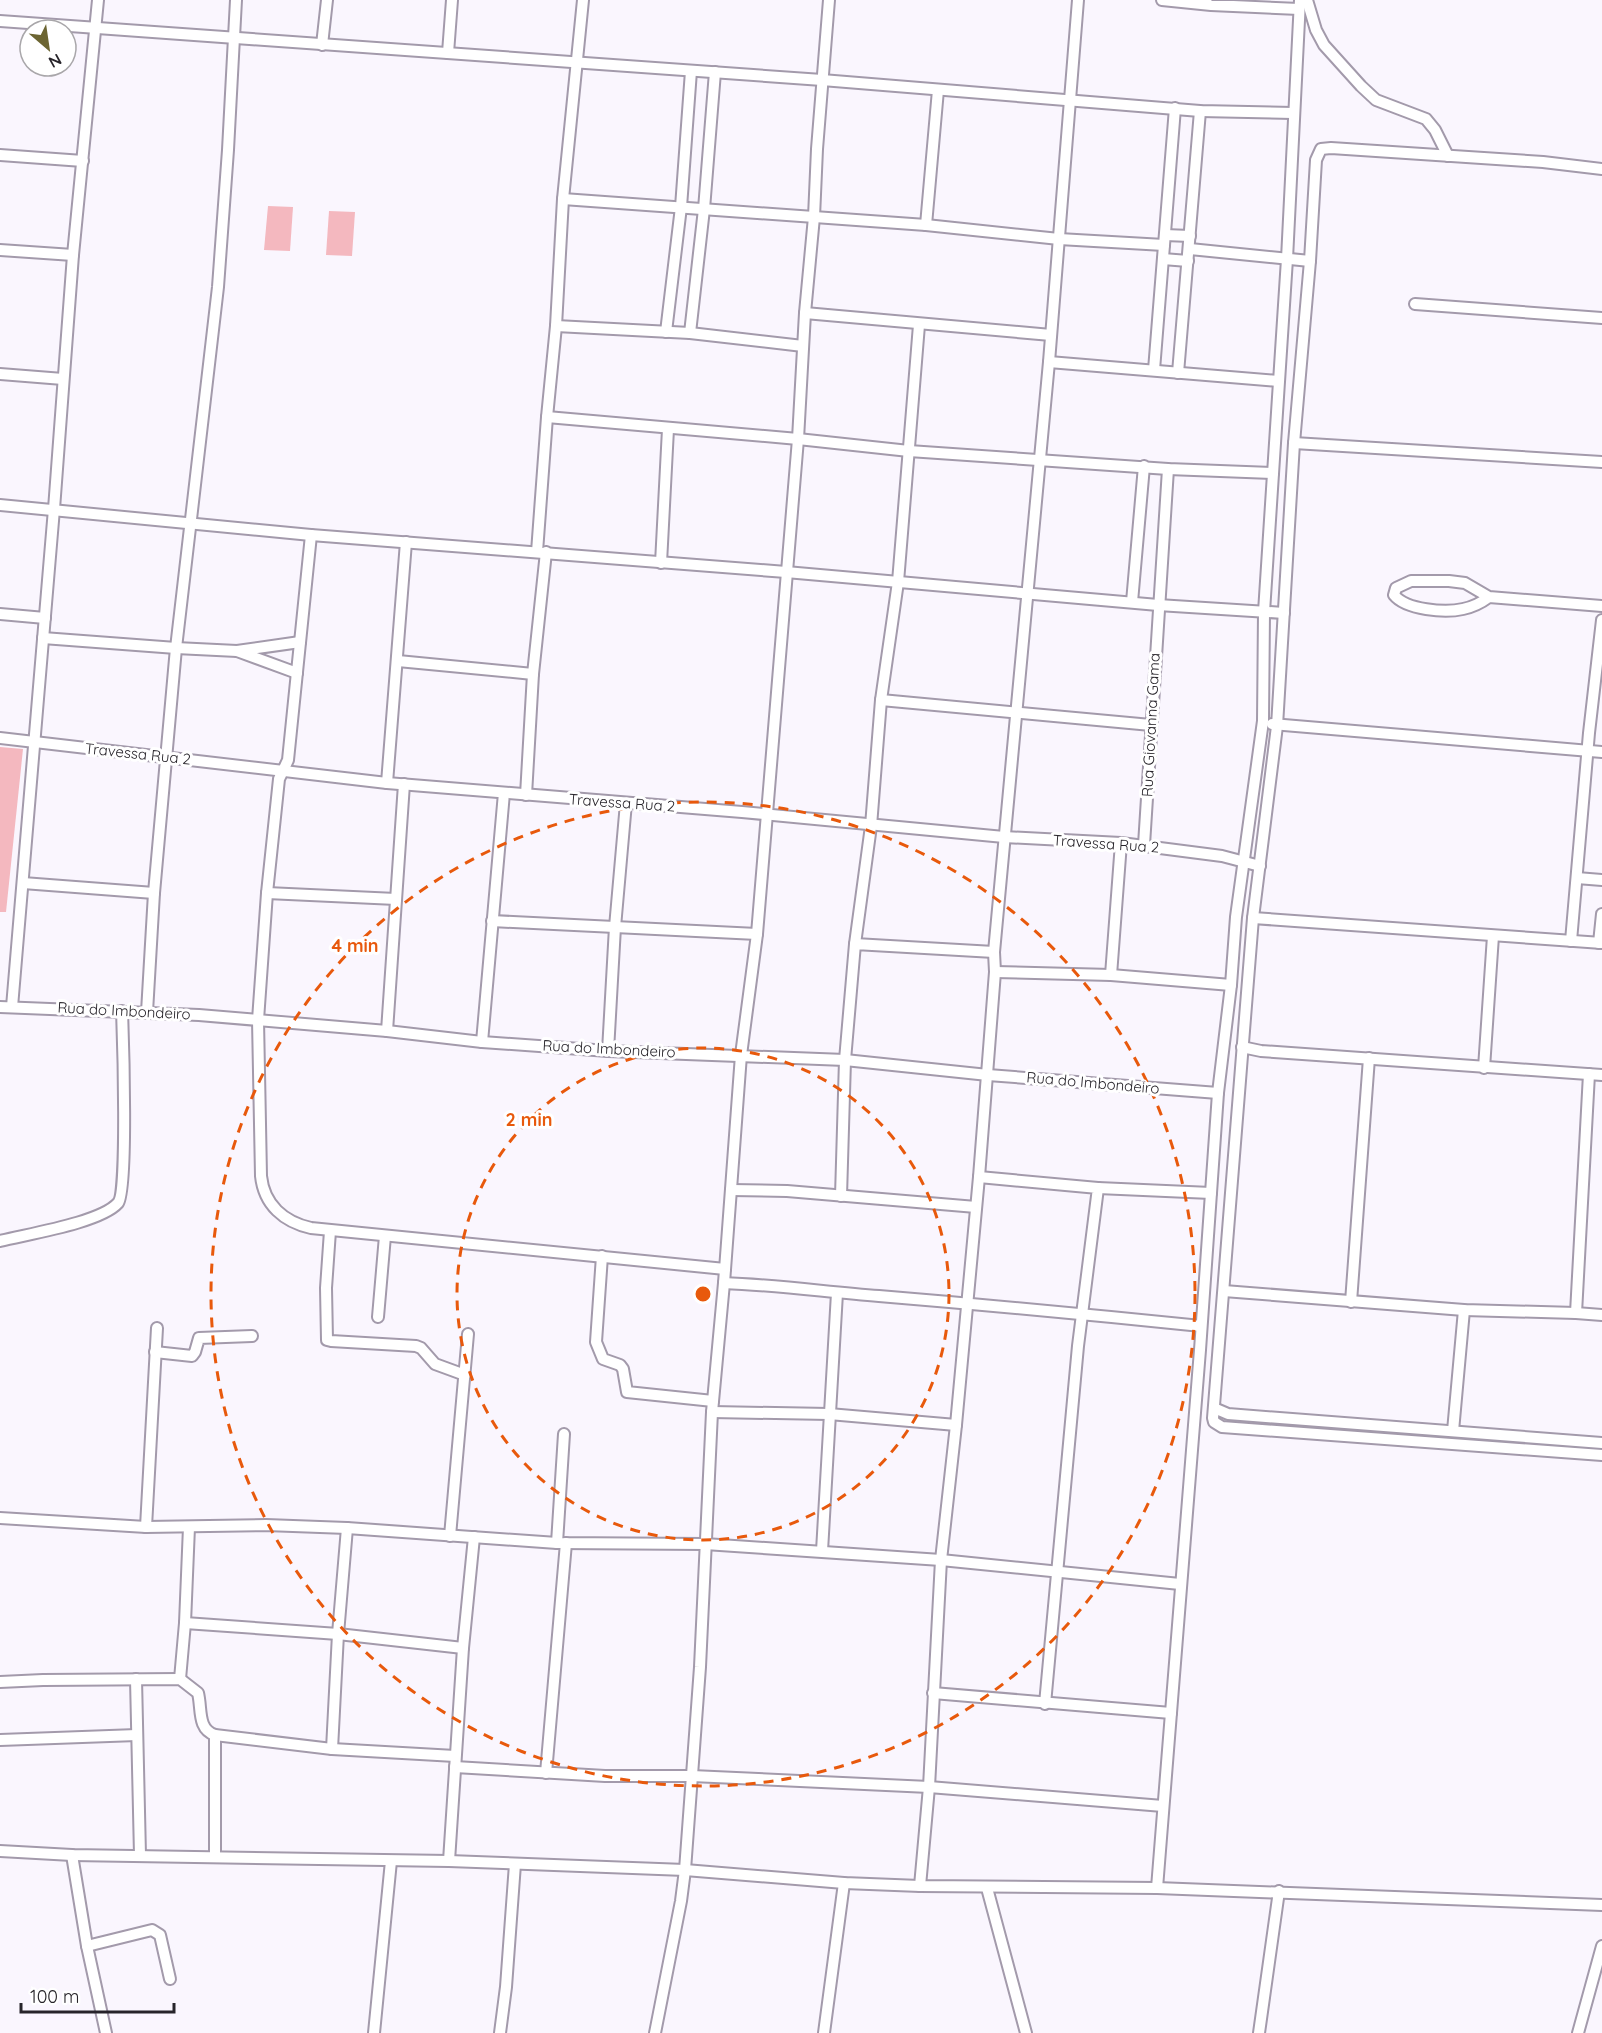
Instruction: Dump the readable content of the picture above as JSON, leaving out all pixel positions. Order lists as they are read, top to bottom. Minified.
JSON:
{"streets":{"street":["Rua Giovanna Gama","Travessa Rua 2","Rua do Imbondeiro"]},"crossings":[["Rua Giovanna Gama","Travessa Rua 2"]],"scale_bar":"100 m","north":"bottom right","rings":["4 min","2 min"]}
